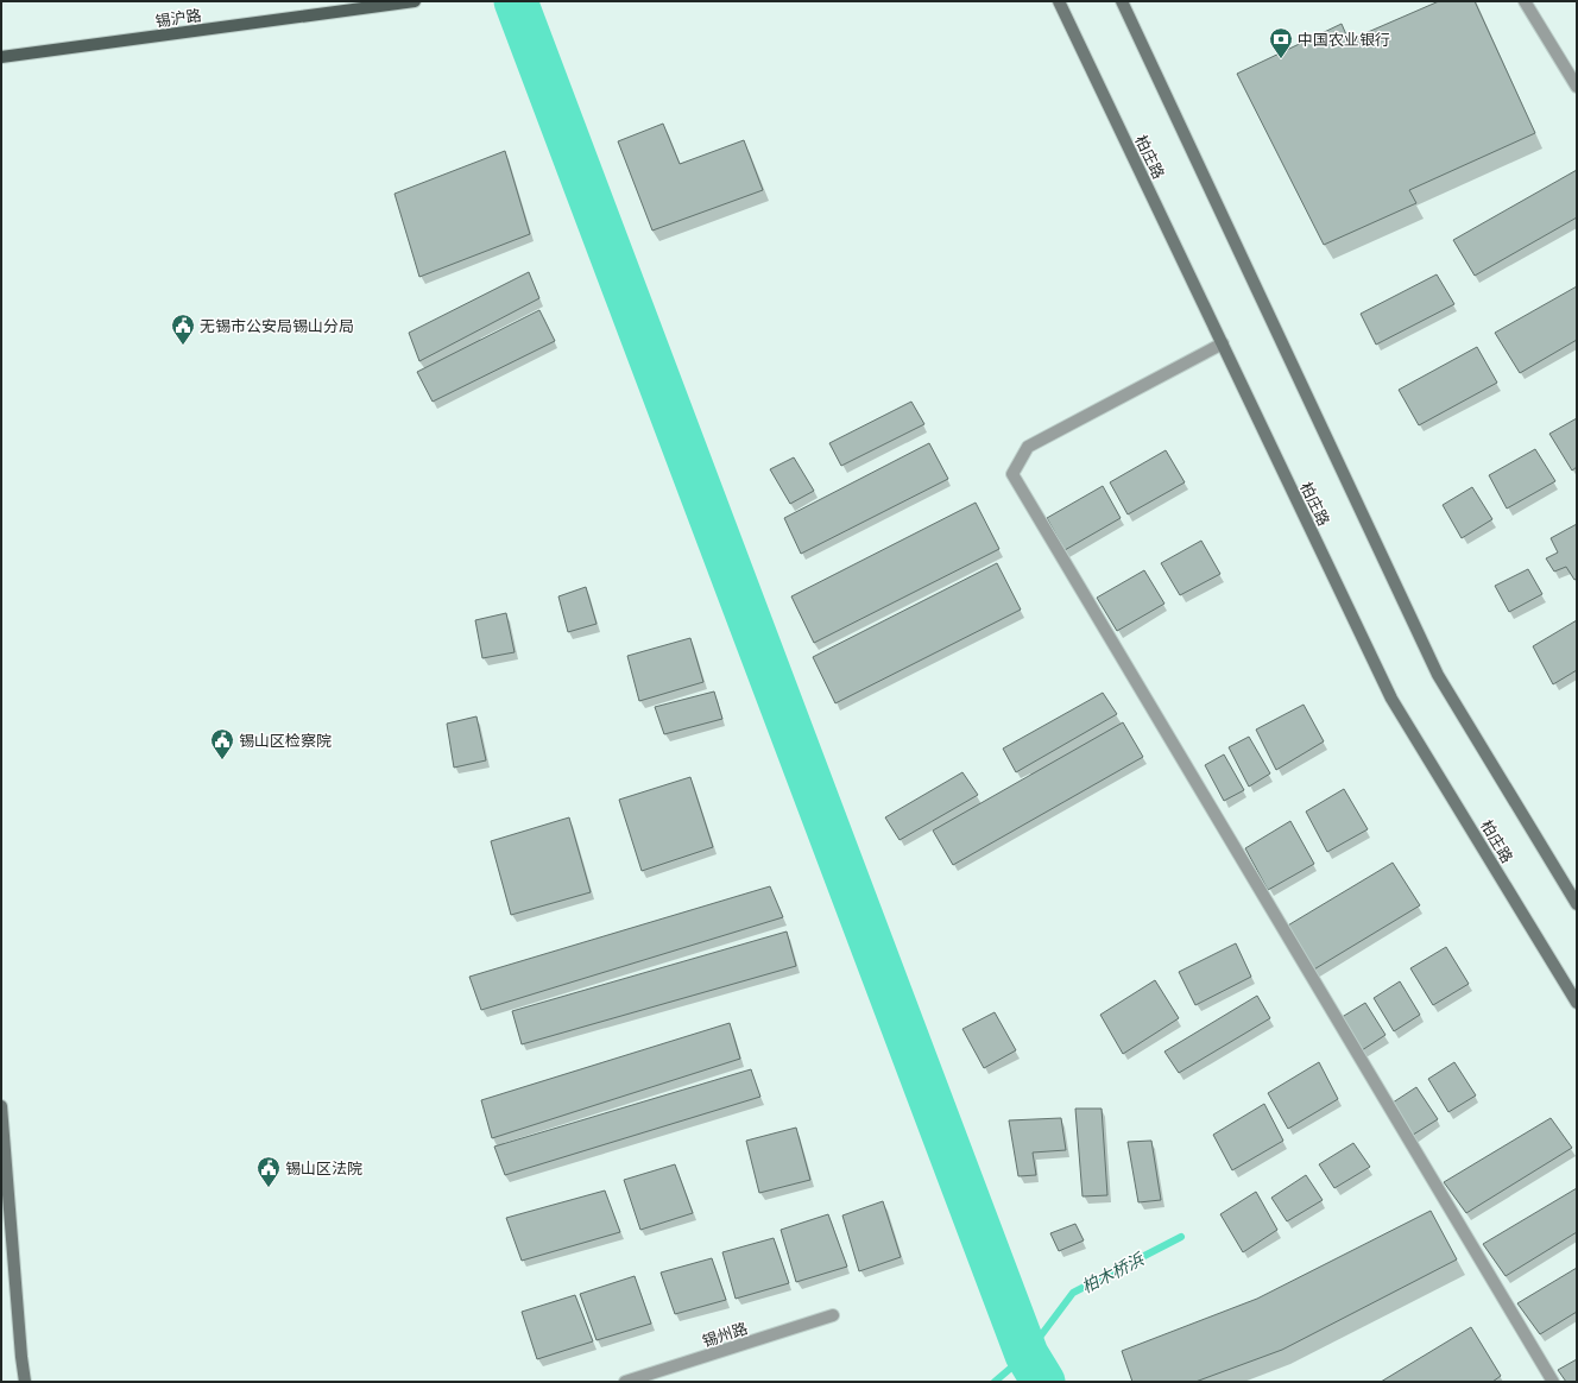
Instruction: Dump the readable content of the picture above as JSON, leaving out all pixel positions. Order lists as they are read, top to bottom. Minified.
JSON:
{"streets":{"main road":["锡沪路"],"street":["柏庄路","锡州路"]},"water":["柏木桥浜"],"places":{"bank":["中国农业银行"],"public building":["无锡市公安局锡山分局","锡山区检察院","锡山区法院"]}}
